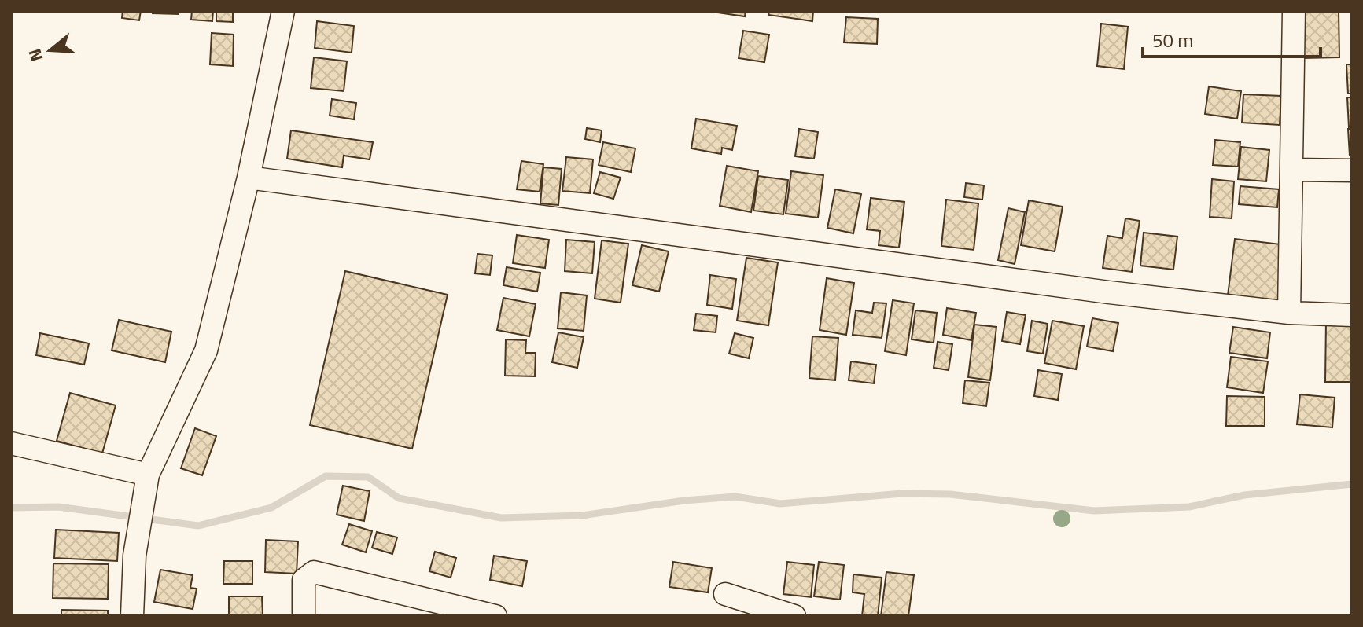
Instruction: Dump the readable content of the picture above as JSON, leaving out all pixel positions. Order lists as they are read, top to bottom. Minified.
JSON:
{"scale_bar":"50 m","north":"left"}
